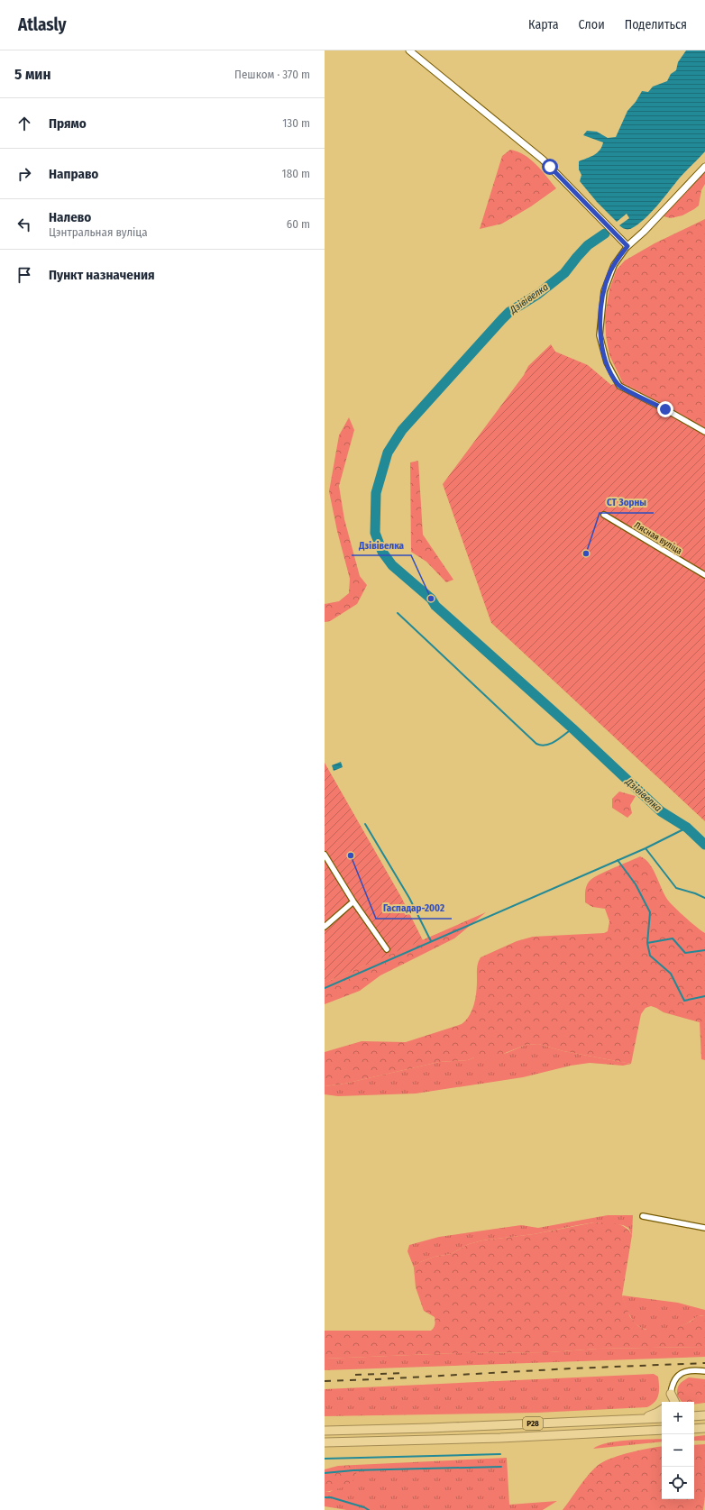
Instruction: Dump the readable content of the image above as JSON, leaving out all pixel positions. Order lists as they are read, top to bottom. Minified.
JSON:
{"streets":{"highway":["Р28"],"street":["Лясная вуліца"]},"water":["Дзівівелка"],"places":["СТ Зорны","Дзівівелка","Гаспадар-2002"],"page":{"header":"Atlasly","nav":["Карта","Слои","Поделиться"],"heading":["5 мин","Пешком · 370 m"],"list":[["Прямо","130 m"],["Направо","180 m"],["Налево","Цэнтральная вуліца","60 m"],"Пункт назначения"],"map_buttons":["+","−"]}}
